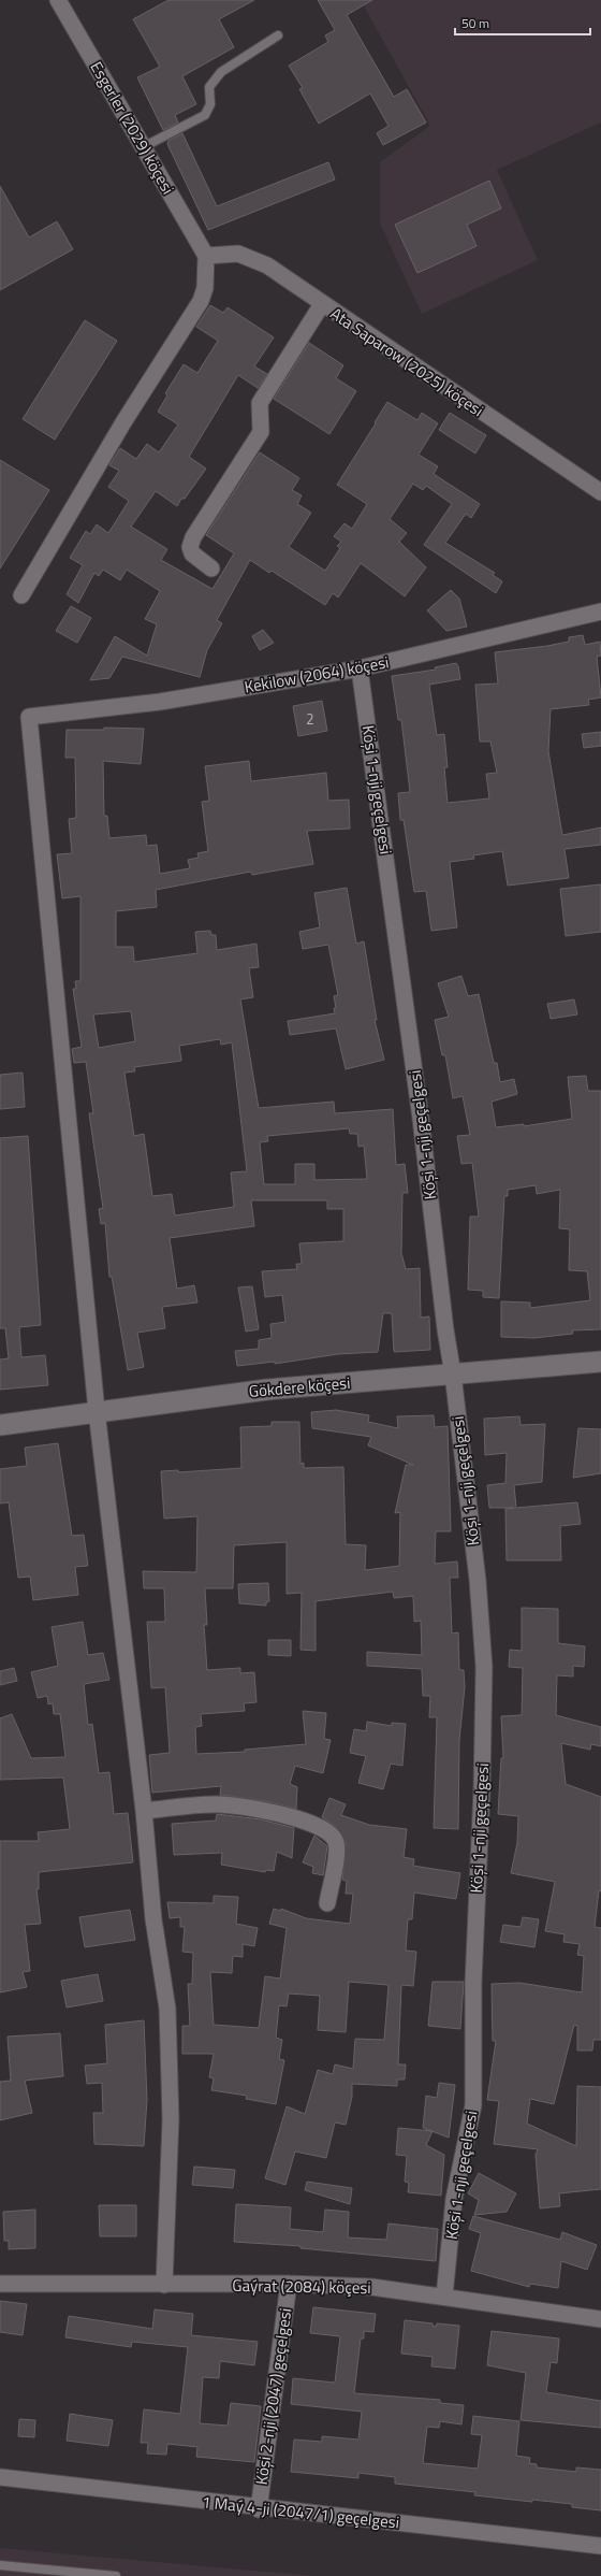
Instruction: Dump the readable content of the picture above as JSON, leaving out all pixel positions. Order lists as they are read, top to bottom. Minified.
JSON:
{"streets":{"street":["Esgerler (2029) köçesi","Ata Saparow (2025) köçesi","Kekilow (2064) köçesi","Köşi 1-nji geçelgesi","Gökdere köçesi","Gaýrat (2084) köçesi","Köşi 2-nji (2047) geçelgesi","1 Maý 4-ji (2047/1) geçelgesi"]},"crossings":[["Esgerler (2029) köçesi","Ata Saparow (2025) köçesi"],["Kekilow (2064) köçesi","Köşi 1-nji geçelgesi"],["Kekilow (2064) köçesi","Gökdere köçesi"],["Köşi 1-nji geçelgesi","Gökdere köçesi"],["Köşi 1-nji geçelgesi","Gaýrat (2084) köçesi"],["Gaýrat (2084) köçesi","Köşi 2-nji (2047) geçelgesi"],["Köşi 2-nji (2047) geçelgesi","1 Maý 4-ji (2047/1) geçelgesi"]],"house_numbers":["2"],"scale_bar":"50 m"}
